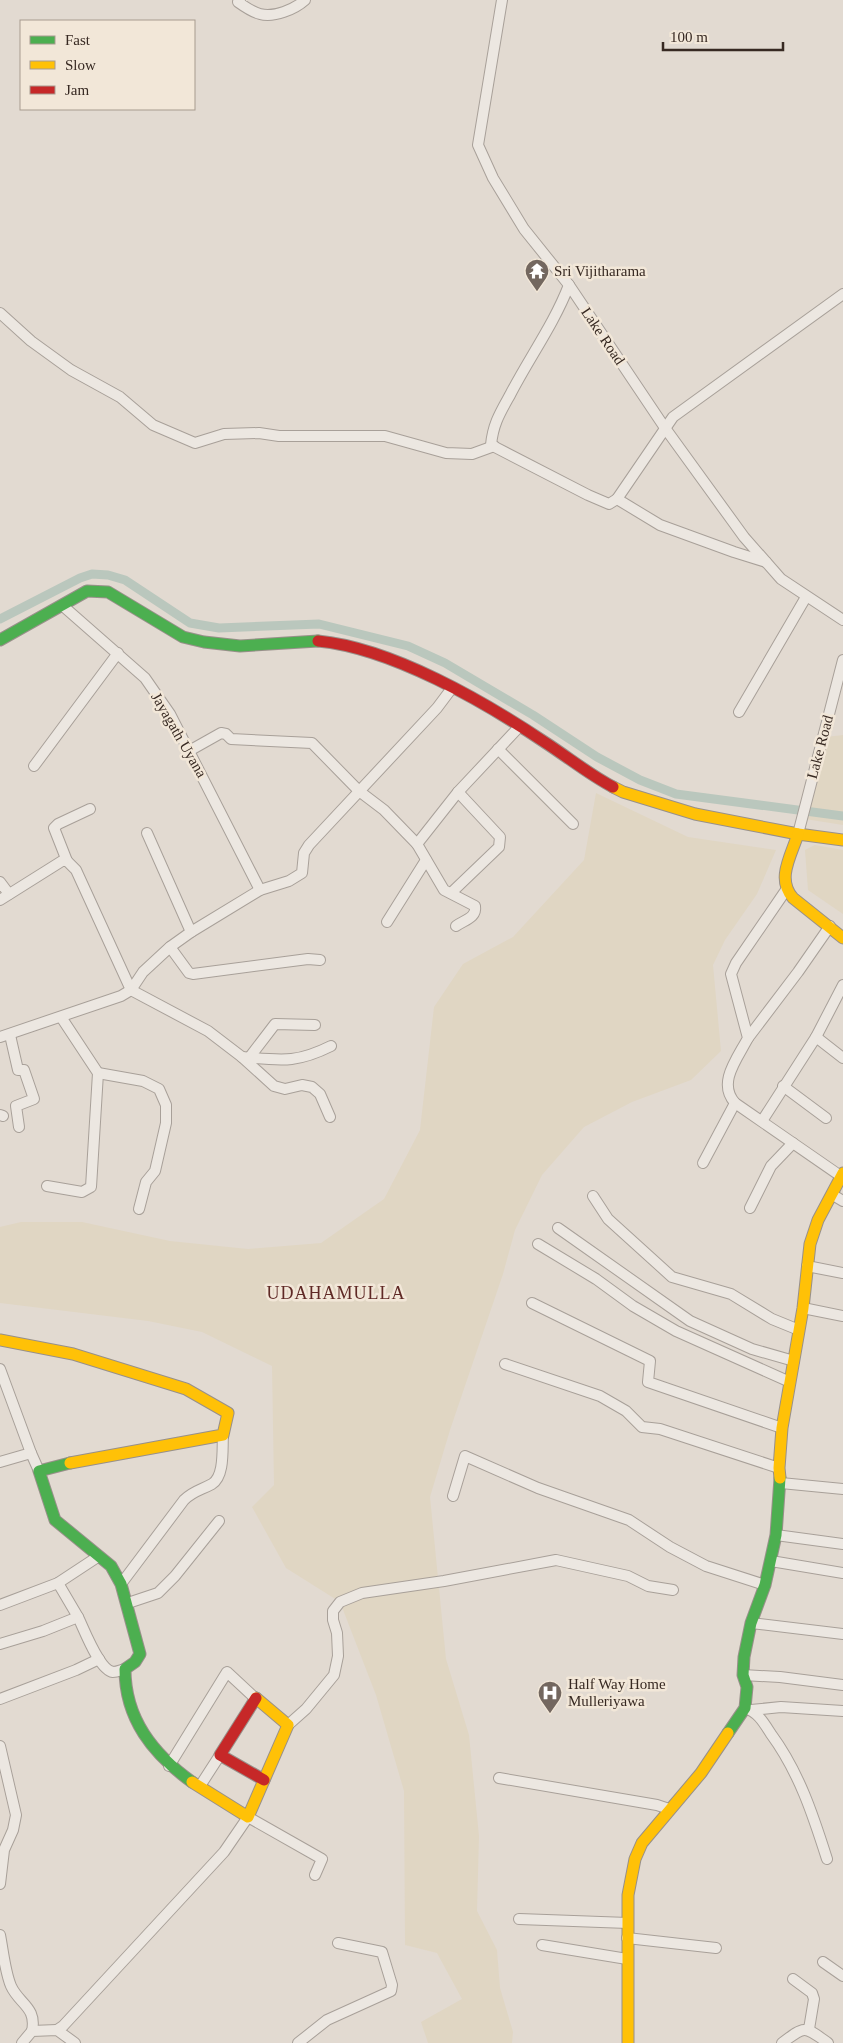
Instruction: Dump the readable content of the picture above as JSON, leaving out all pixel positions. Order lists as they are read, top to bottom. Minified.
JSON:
{"streets":{"street":["Lake Road","Jayagath Uyana"]},"districts":["UDAHAMULLA"],"places":{"temple":["Sri Vijitharama"],"hospital":["Half Way Home Mulleriyawa"]},"legend":["Fast","Slow","Jam"],"scale_bar":"100 m"}
